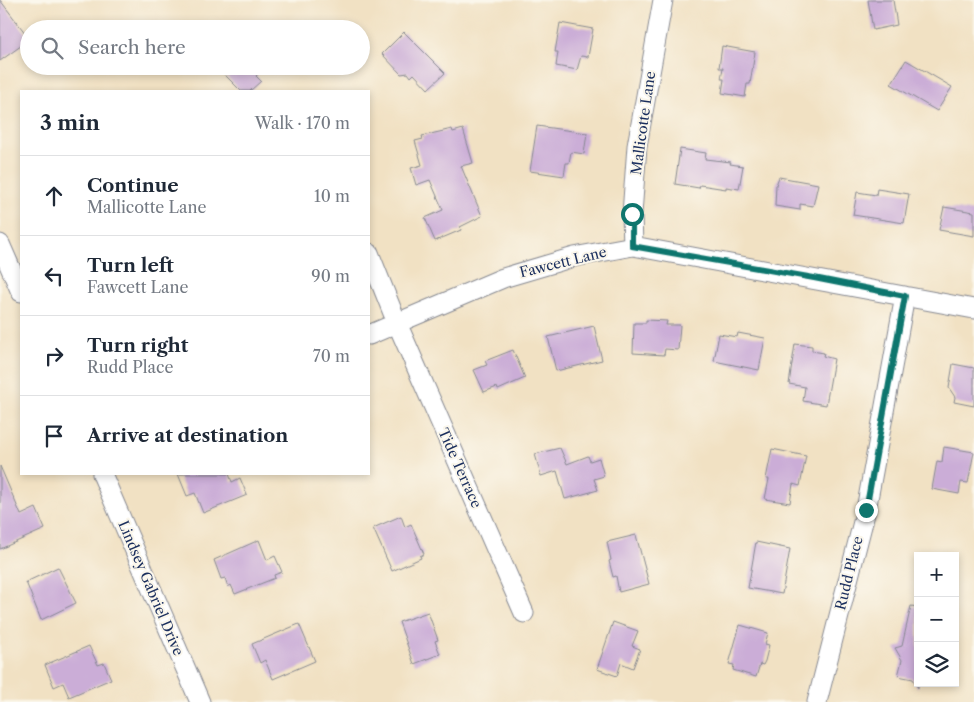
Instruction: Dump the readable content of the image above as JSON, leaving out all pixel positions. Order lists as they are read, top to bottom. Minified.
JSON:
{"streets":{"street":["Mallicotte Lane","Fawcett Lane","Tide Terrace","Rudd Place","Lindsey Gabriel Drive"]},"crossings":[["Mallicotte Lane","Fawcett Lane"],["Fawcett Lane","Tide Terrace"],["Fawcett Lane","Rudd Place"]],"page":{"search":"Search here","heading":["3 min","Walk · 170 m"],"list":[["Continue","Mallicotte Lane","10 m"],["Turn left","Fawcett Lane","90 m"],["Turn right","Rudd Place","70 m"],"Arrive at destination"],"map_buttons":["+","−"]}}
